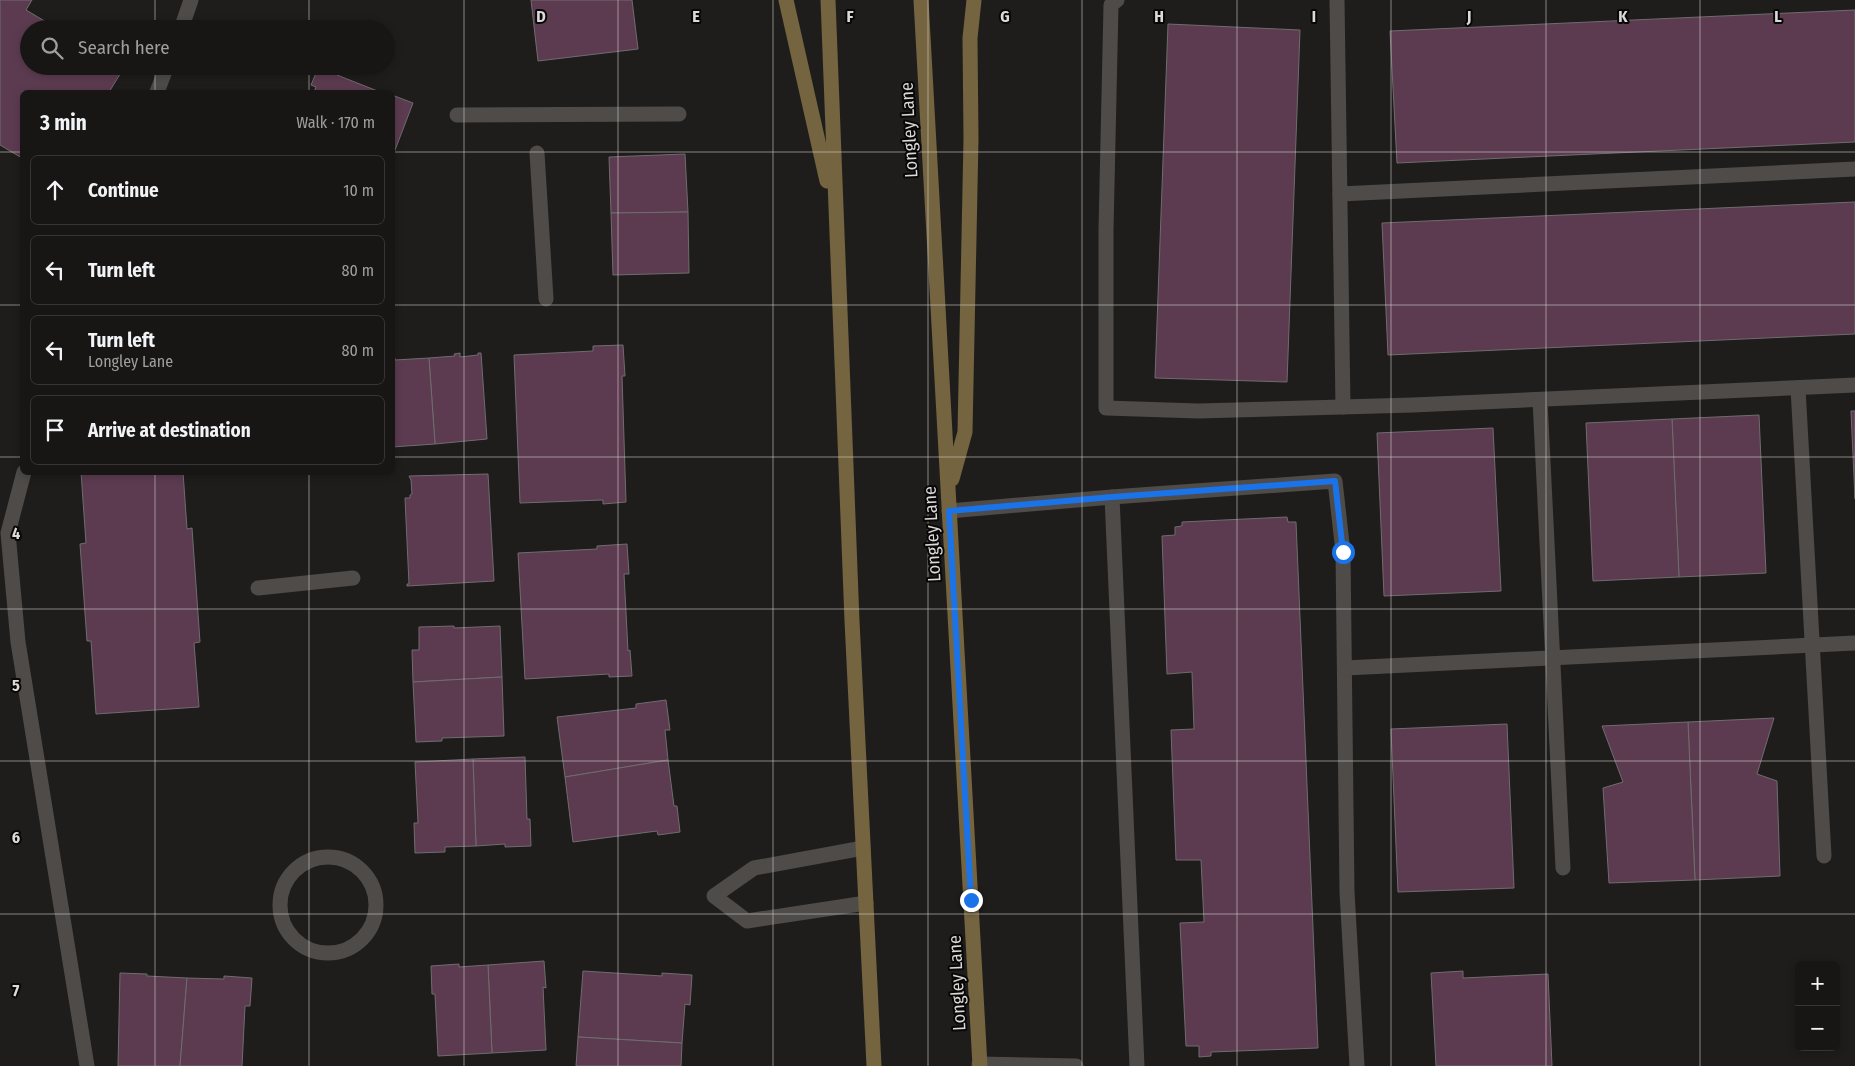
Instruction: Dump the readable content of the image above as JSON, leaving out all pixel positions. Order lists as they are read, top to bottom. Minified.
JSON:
{"streets":{"main road":["Longley Lane"]},"page":{"search":"Search here","heading":["3 min","Walk · 170 m"],"list":[["Continue","10 m"],["Turn left","80 m"],["Turn left","Longley Lane","80 m"],"Arrive at destination"],"map_buttons":["+","−"]},"grid":{"columns":["D","E","F","G","H","I","J","K","L"],"rows":["4","5","6","7"]}}
